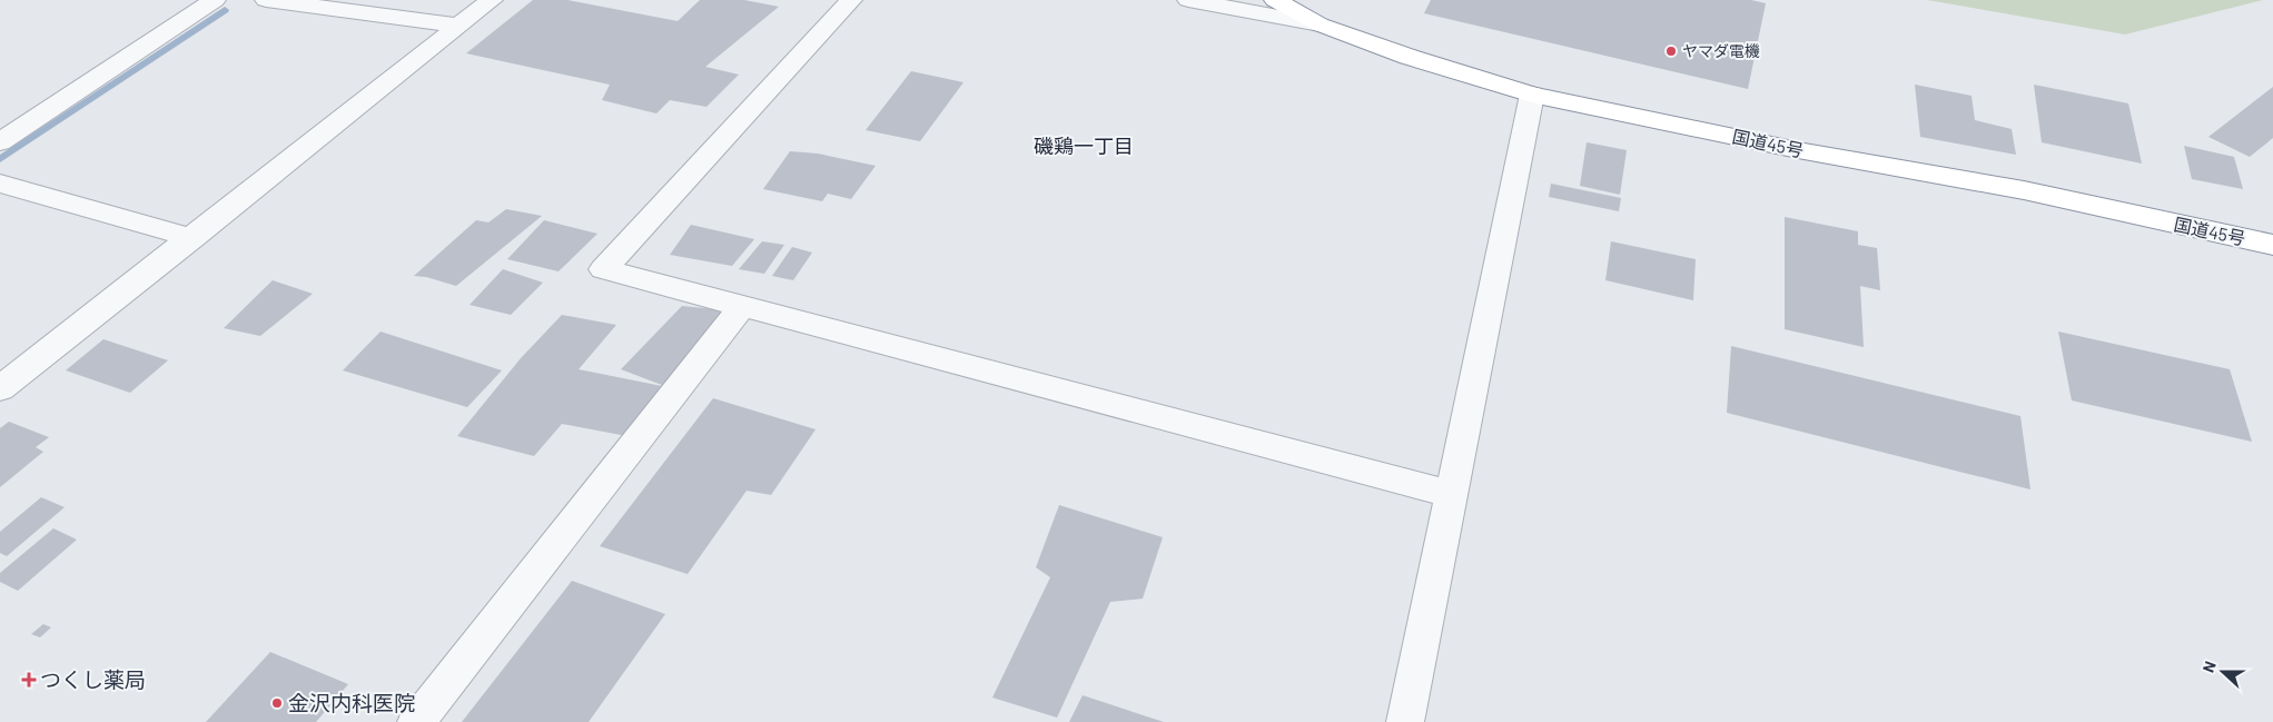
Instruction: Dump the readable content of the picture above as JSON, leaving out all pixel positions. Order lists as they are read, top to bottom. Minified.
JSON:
{"streets":{"highway":["国道45号"]},"districts":["磯鶏一丁目"],"places":{"other":["ヤマダ電機","金沢内科医院"],"health":["つくし薬局"]},"north":"left"}
